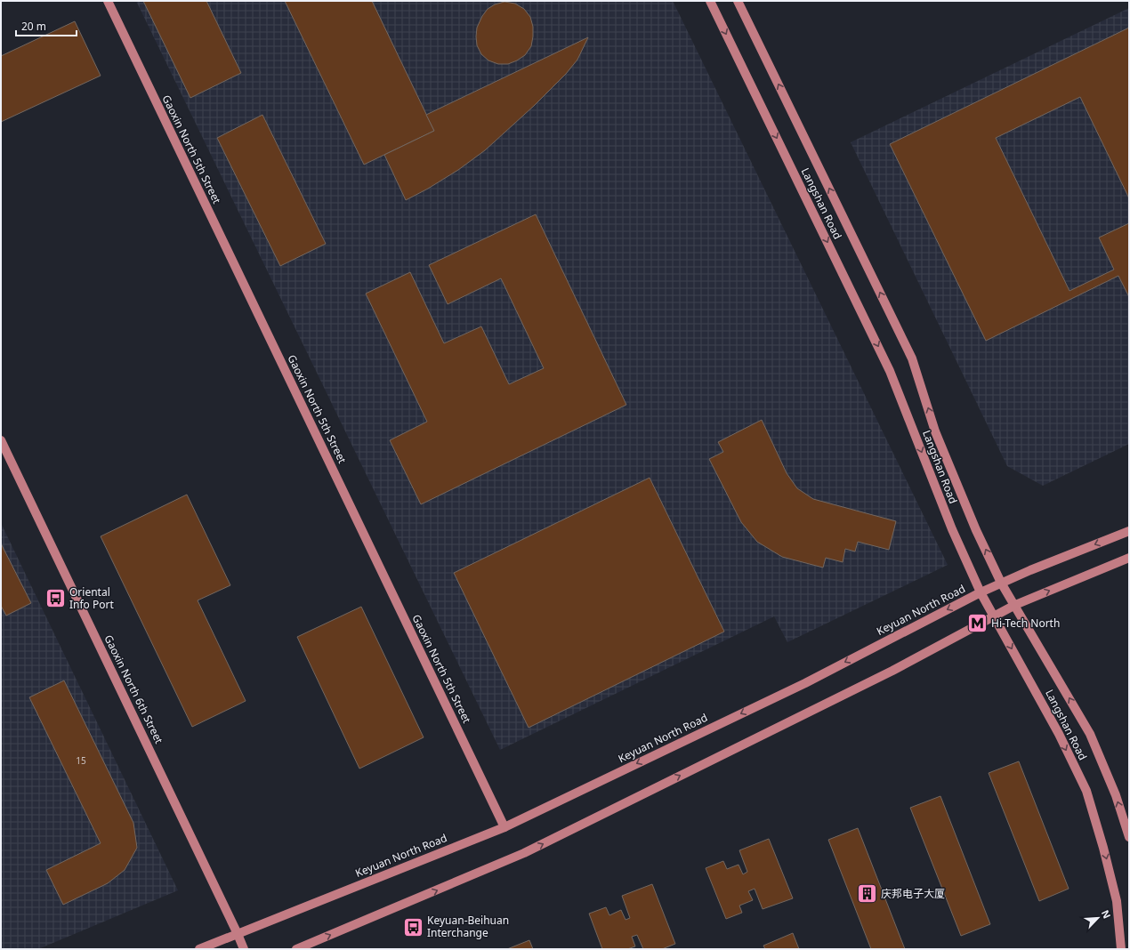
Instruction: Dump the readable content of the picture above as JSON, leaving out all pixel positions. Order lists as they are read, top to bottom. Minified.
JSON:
{"streets":{"main road":["Gaoxin North 5th Street","Langshan Road","Keyuan North Road","Gaoxin North 6th Street"]},"crossings":[["Gaoxin North 5th Street","Keyuan North Road"],["Langshan Road","Keyuan North Road"],["Keyuan North Road","Gaoxin North 6th Street"]],"places":{"bus stop":["Oriental Info Port","Keyuan-Beihuan Interchange"],"metro station":["Hi-Tech North"],"building":["庆邦电子大厦"]},"house_numbers":["15"],"scale_bar":"20 m","north":"top right"}
